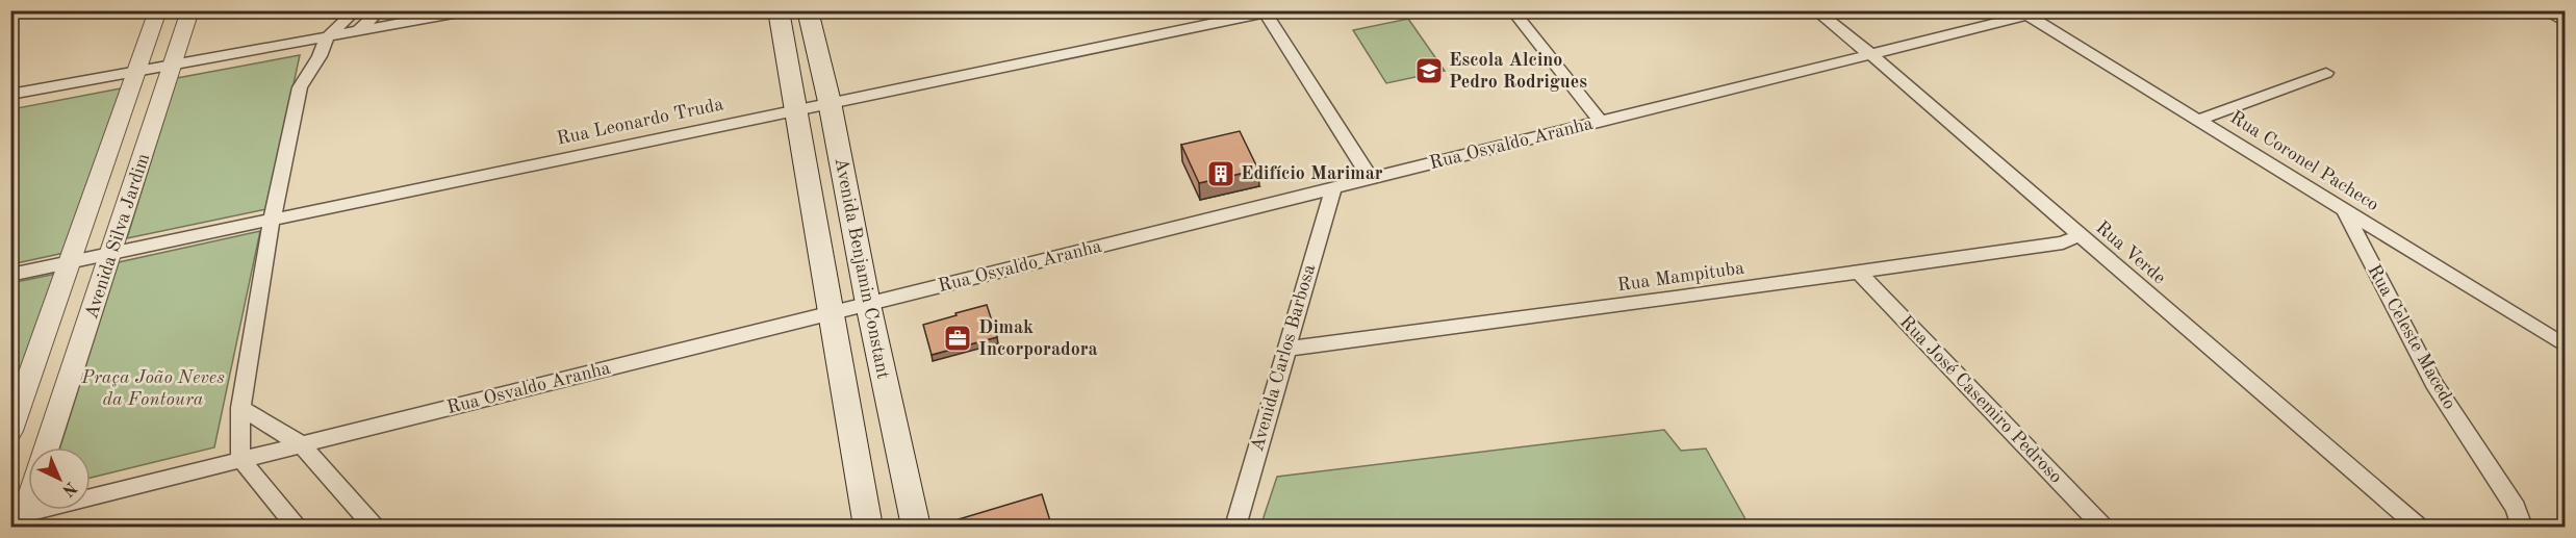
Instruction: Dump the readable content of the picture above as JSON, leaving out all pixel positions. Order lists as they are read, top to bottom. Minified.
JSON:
{"streets":{"main road":["Avenida Benjamin Constant"],"street":["Rua Leonardo Truda","Rua Osvaldo Aranha","Rua Coronel Pacheco","Avenida Silva Jardim","Rua Verde","Rua Mampituba","Rua Celeste Macedo","Avenida Carlos Barbosa","Rua José Casemiro Pedroso"]},"crossings":[["Rua Leonardo Truda","Avenida Silva Jardim"],["Rua Leonardo Truda","Avenida Benjamin Constant"],["Rua Osvaldo Aranha","Rua Coronel Pacheco"],["Rua Osvaldo Aranha","Rua Verde"],["Rua Osvaldo Aranha","Avenida Benjamin Constant"],["Rua Osvaldo Aranha","Avenida Carlos Barbosa"],["Rua Coronel Pacheco","Rua Celeste Macedo"],["Rua Verde","Rua Mampituba"],["Rua Mampituba","Avenida Carlos Barbosa"],["Rua Mampituba","Rua José Casemiro Pedroso"]],"parks":["Praça João Neves da Fontoura"],"places":{"school or university":["Escola Alcino Pedro Rodrigues"],"building":["Edifício Marimar"],"office":["Dimak Incorporadora"]},"north":"bottom right"}
